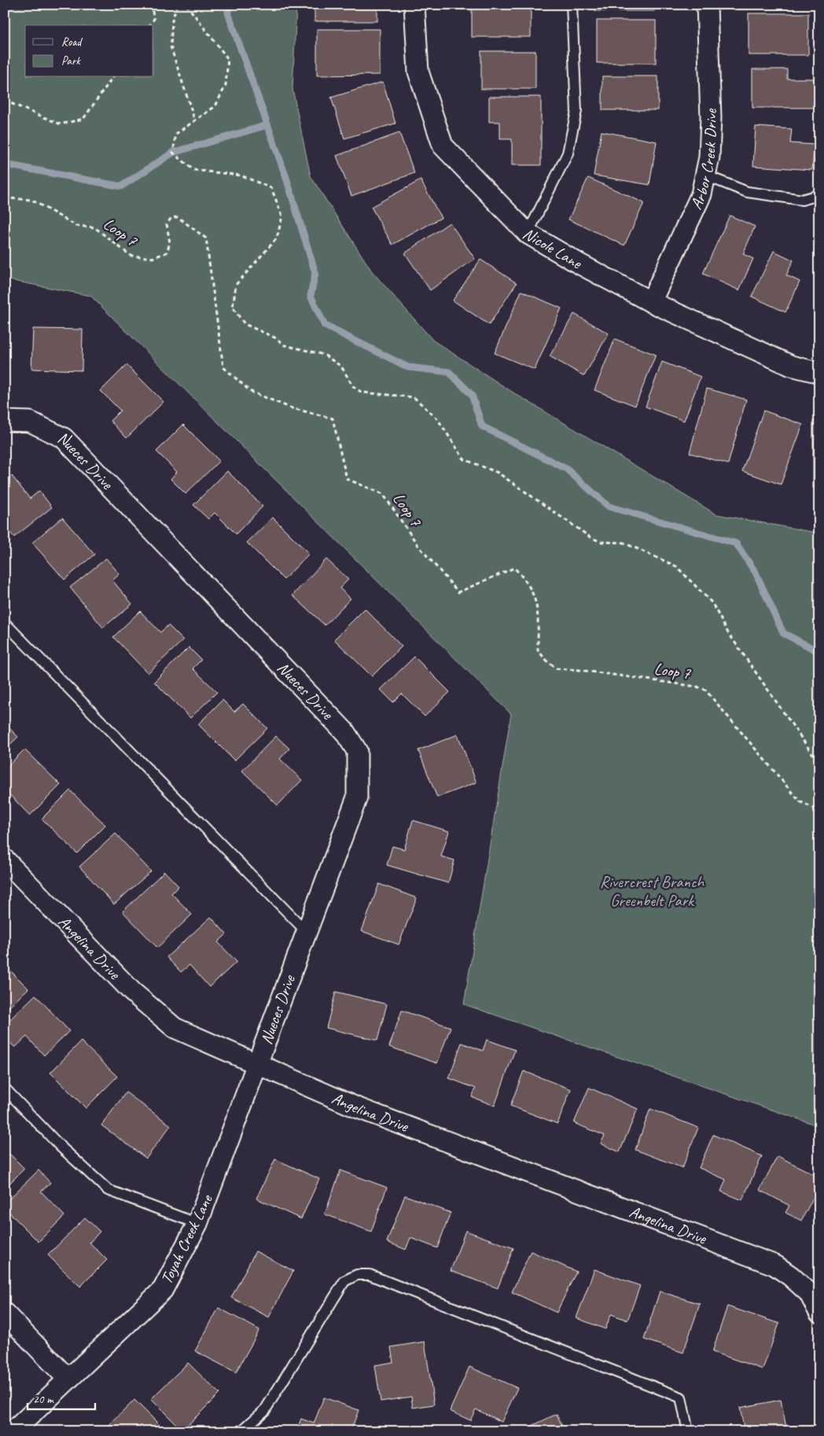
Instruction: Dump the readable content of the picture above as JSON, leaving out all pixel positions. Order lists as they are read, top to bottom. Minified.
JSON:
{"streets":{"street":["Arbor Creek Drive","Nicole Lane","Nueces Drive","Angelina Drive","Toyah Creek Lane"],"path":["Loop 7"]},"crossings":[["Arbor Creek Drive","Nicole Lane"],["Nueces Drive","Angelina Drive"],["Nueces Drive","Toyah Creek Lane"],["Angelina Drive","Toyah Creek Lane"]],"parks":["Rivercrest Branch Greenbelt Park"],"legend":["Road","Park"],"scale_bar":"20 m"}
